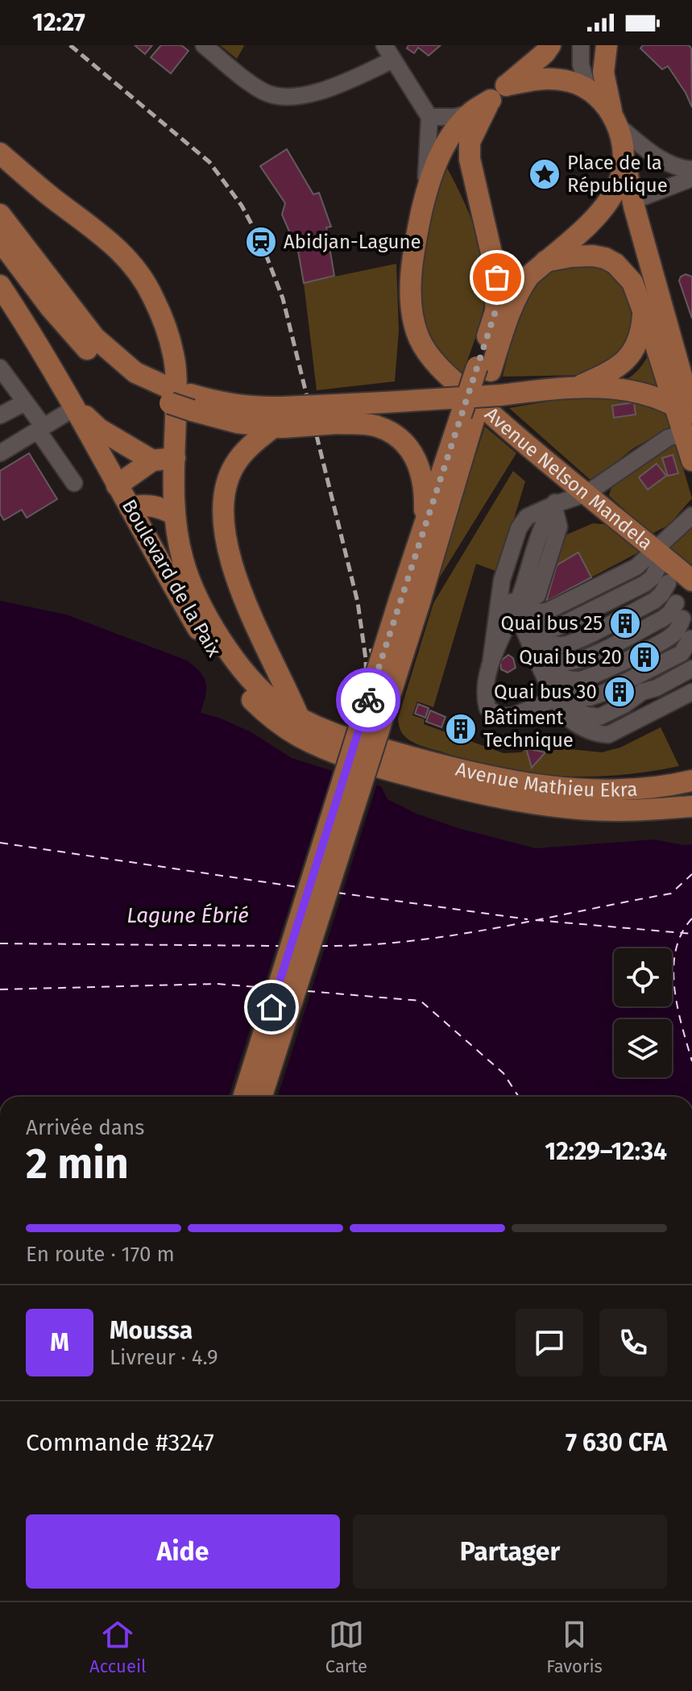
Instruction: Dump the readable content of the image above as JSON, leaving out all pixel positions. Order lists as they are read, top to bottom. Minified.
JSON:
{"streets":{"main road":["Avenue Nelson Mandela","Boulevard de la Paix","Avenue Mathieu Ekra"]},"crossings":[["Boulevard de la Paix","Avenue Mathieu Ekra"]],"water":["Lagune Ébrié"],"places":{"place":["Place de la République"],"station":["Abidjan-Lagune"],"building":["Quai bus 25","Quai bus 20","Quai bus 30","Bâtiment Technique"]},"page":{"status":"12:27","heading":["2 min","Arrivée dans","12:29–12:34"],"panel":["Moussa","Livreur · 4.9","Commande #3247","7 630 CFA"],"bar":"En route · 170 m","round":"M","buttons":["Aide","Partager"],"tabs":["Accueil","Carte","Favoris"]}}
